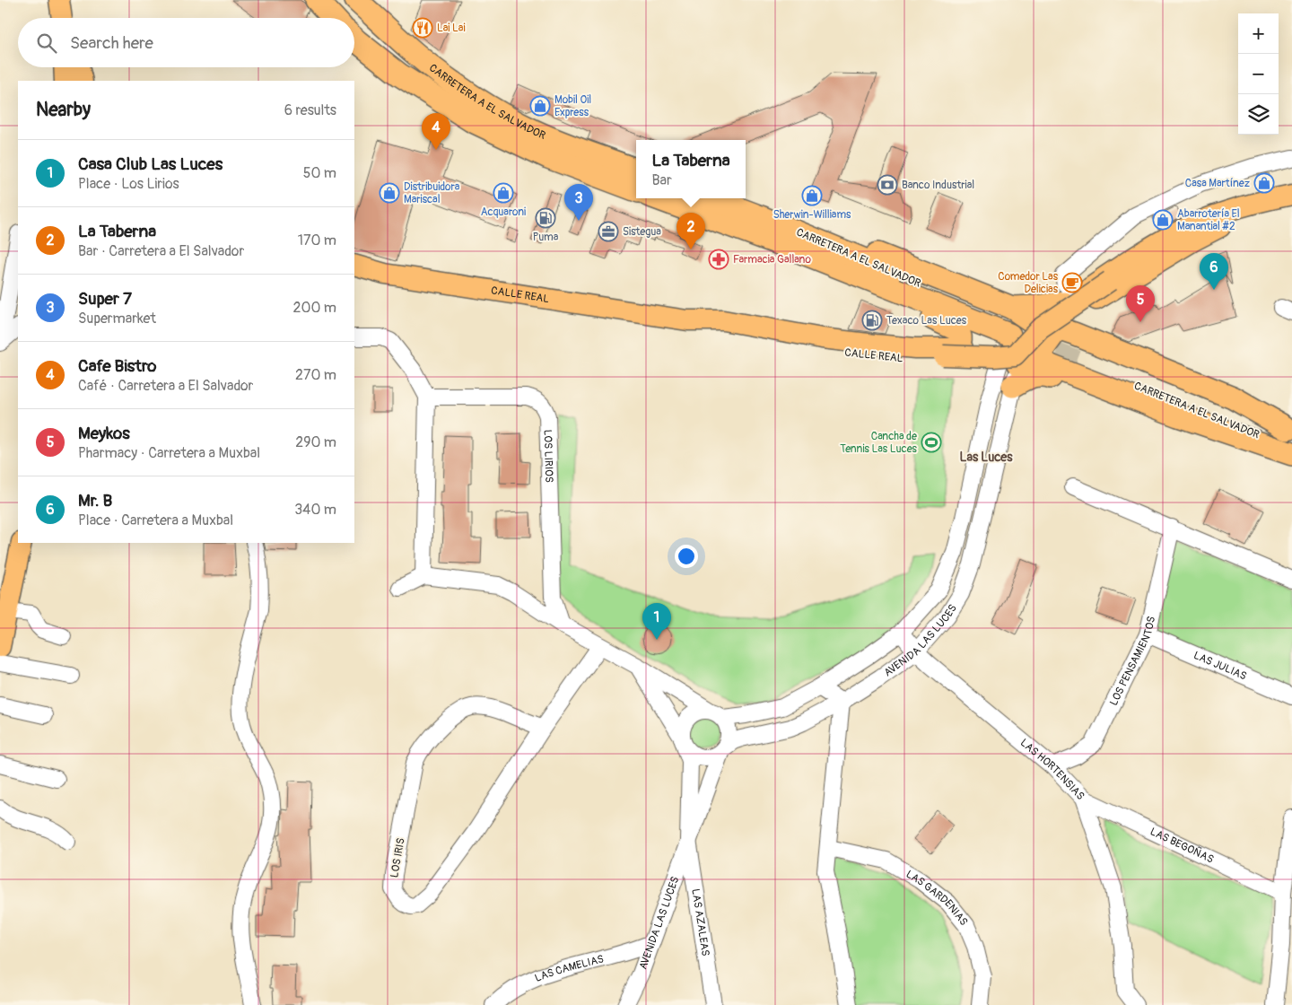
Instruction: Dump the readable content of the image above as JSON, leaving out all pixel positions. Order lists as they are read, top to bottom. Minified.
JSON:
{"streets":{"highway":["CARRETERA A EL SALVADOR"],"main road":["CALLE REAL"],"street":["LOS LIRIOS","AVENIDA LAS LUCES","LOS PENSAMIENTOS","LAS JULIAS","LAS HORTENSIAS","LAS BEGOÑAS","LOS IRIS","LAS GARDENIAS","LAS AZALEAS","LAS CAMELIAS"]},"crossings":[["CARRETERA A EL SALVADOR","CALLE REAL"],["CARRETERA A EL SALVADOR","AVENIDA LAS LUCES"],["CALLE REAL","AVENIDA LAS LUCES"],["AVENIDA LAS LUCES","LAS HORTENSIAS"],["AVENIDA LAS LUCES","LAS AZALEAS"],["AVENIDA LAS LUCES","LAS CAMELIAS"],["LOS PENSAMIENTOS","LAS JULIAS"],["LOS PENSAMIENTOS","LAS HORTENSIAS"],["LAS HORTENSIAS","LAS BEGOÑAS"]],"districts":["Las Luces"],"places":{"restaurant":["Lai Lai"],"shop":["Mobil Oil Express","Casa Martínez","Distribuidora Mariscal","Acquaroni","Sherwin-Williams","Abarrotería El Manantial #2"],"bank":["Banco Industrial"],"fuel station":["Puma","Texaco Las Luces"],"office":["Sistegua"],"pharmacy":["Farmacia Gallano"],"cafe":["Comedor Las Delicias"],"sports":["Cancha de Tennis Las Luces"]},"page":{"map_buttons":["+","−"],"search":"Search here","heading":["Nearby","6 results"],"pins":["4","3","2","6","5","1"],"list":[{"mark":"1","name":"Casa Club Las Luces","note":"Place · Los Lirios","value":"50 m"},{"mark":"2","name":"La Taberna","note":"Bar · Carretera a El Salvador","value":"170 m"},{"mark":"3","name":"Super 7","note":"Supermarket","value":"200 m"},{"mark":"4","name":"Cafe Bistro","note":"Café · Carretera a El Salvador","value":"270 m"},{"mark":"5","name":"Meykos","note":"Pharmacy · Carretera a Muxbal","value":"290 m"},{"mark":"6","name":"Mr. B","note":"Place · Carretera a Muxbal","value":"340 m"}],"popup":["La Taberna","Bar"]}}
